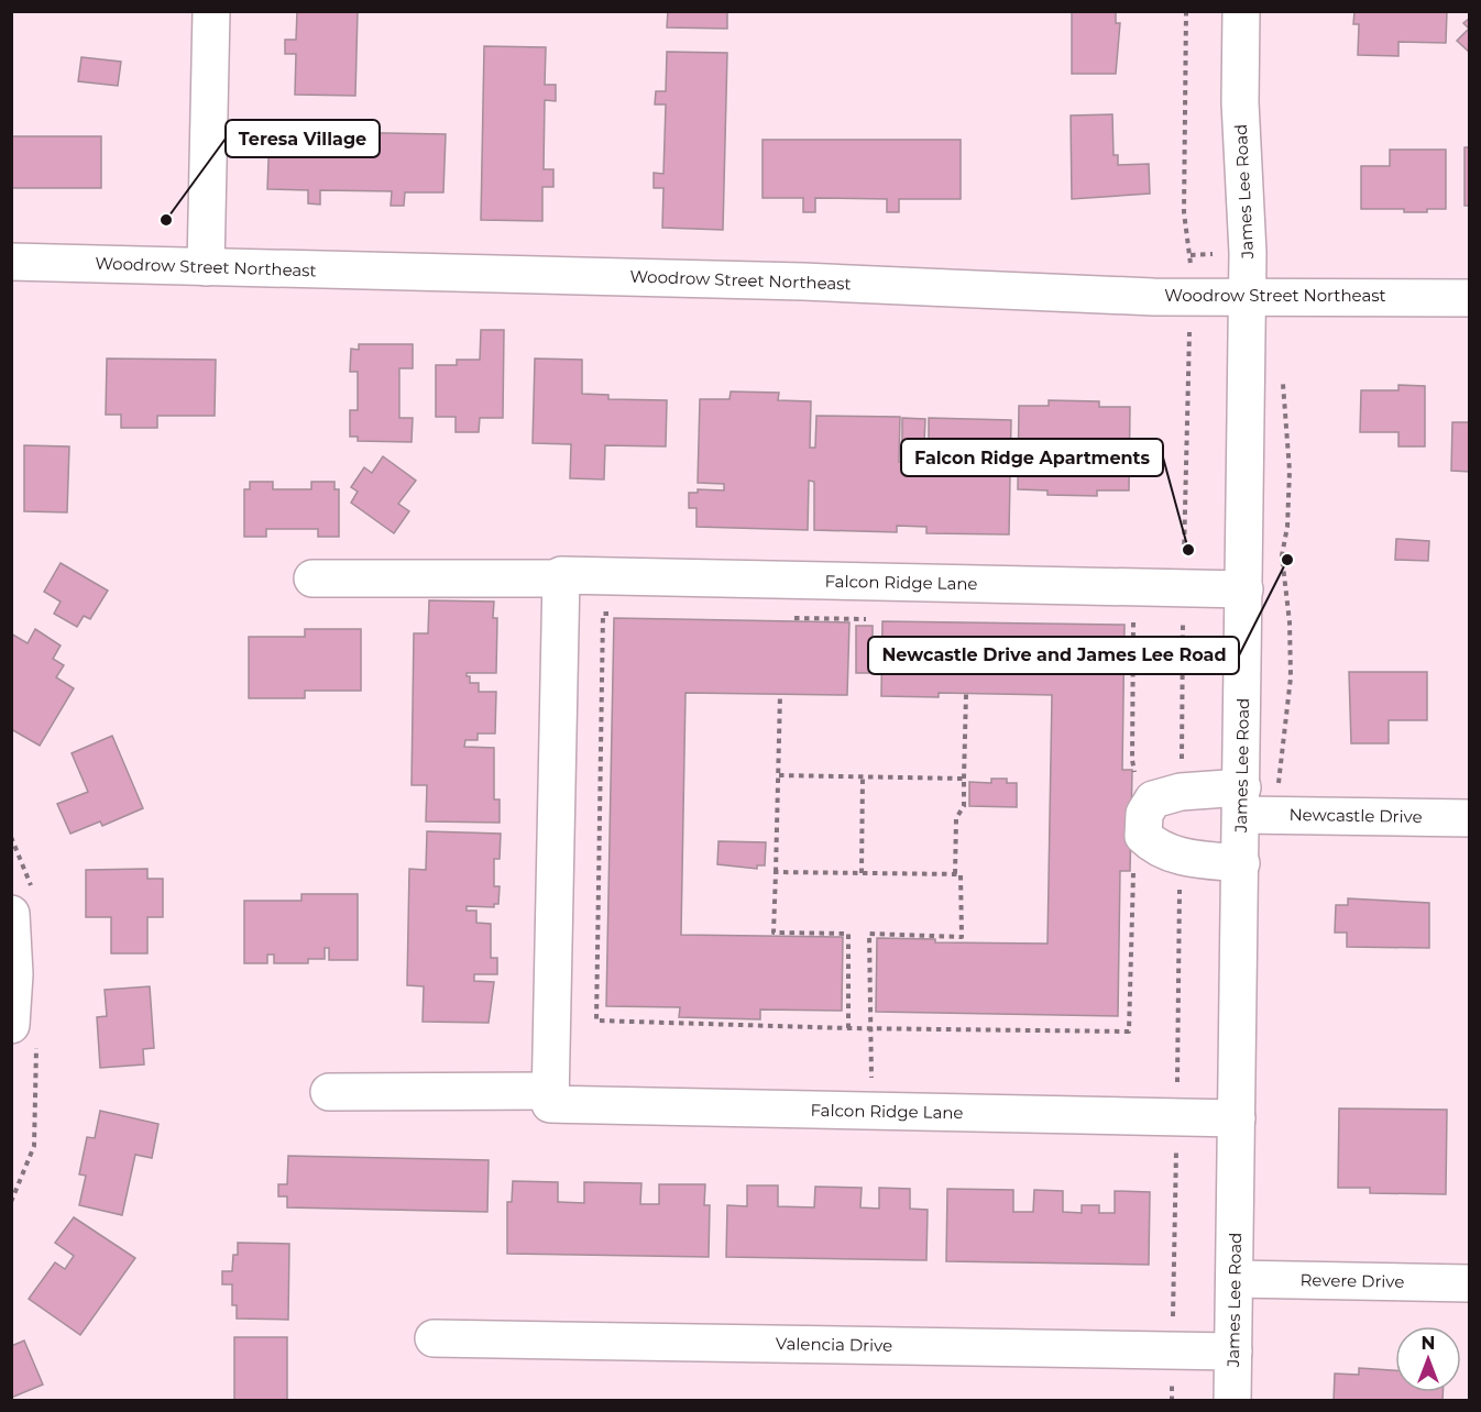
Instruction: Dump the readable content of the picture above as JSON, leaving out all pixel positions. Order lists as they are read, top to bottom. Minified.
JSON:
{"streets":{"street":["James Lee Road","Woodrow Street Northeast","Falcon Ridge Lane","Newcastle Drive","Revere Drive","Valencia Drive"]},"crossings":[["James Lee Road","Woodrow Street Northeast"],["James Lee Road","Falcon Ridge Lane"],["James Lee Road","Newcastle Drive"],["James Lee Road","Revere Drive"],["James Lee Road","Valencia Drive"]],"places":["Teresa Village","Falcon Ridge Apartments","Newcastle Drive and James Lee Road"],"north":"top"}
